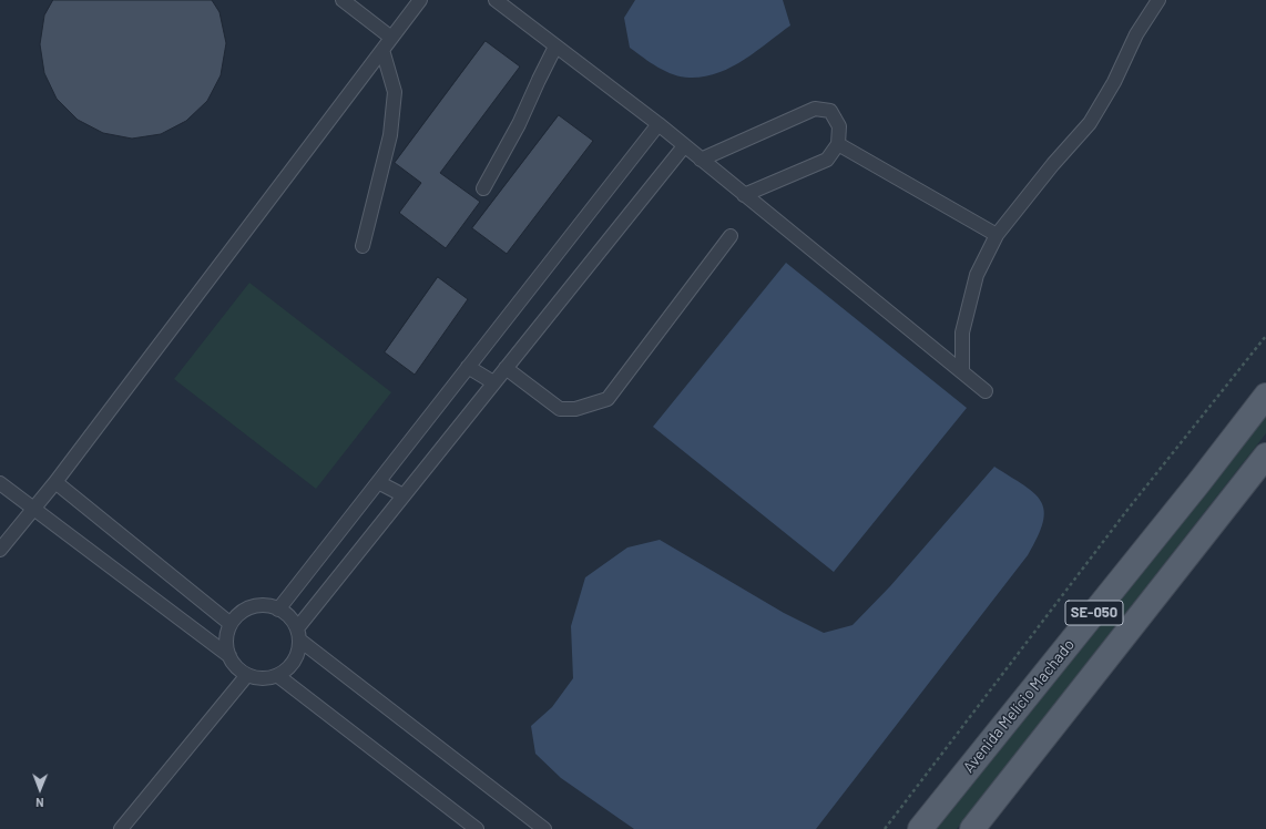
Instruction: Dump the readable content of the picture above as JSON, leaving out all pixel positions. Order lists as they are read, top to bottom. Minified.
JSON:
{"streets":{"main road":["SE-050","Avenida Melício Machado"]},"north":"bottom"}
